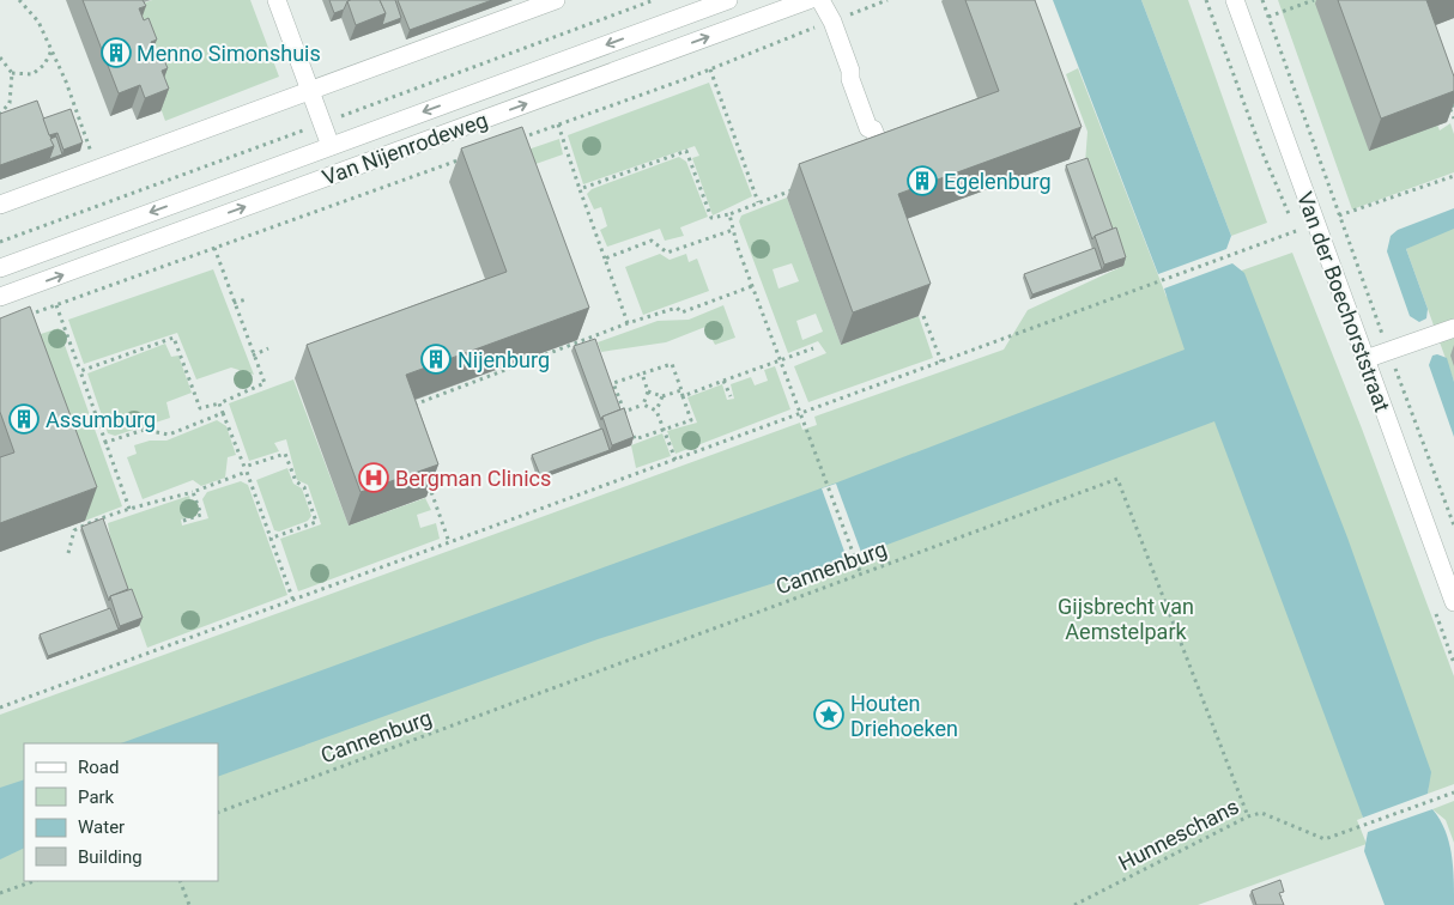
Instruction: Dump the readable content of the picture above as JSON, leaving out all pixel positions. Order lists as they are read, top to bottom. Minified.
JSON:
{"streets":{"street":["Van Nijenrodeweg","Van der Boechorststraat"],"path":["Cannenburg","Hunneschans"]},"crossings":[["Cannenburg","Hunneschans"]],"parks":["Gijsbrecht van Aemstelpark"],"places":{"building":["Menno Simonshuis","Egelenburg","Nijenburg","Assumburg"],"hospital":["Bergman Clinics"],"place":["Houten Driehoeken"]},"legend":["Road","Park","Water","Building"]}
